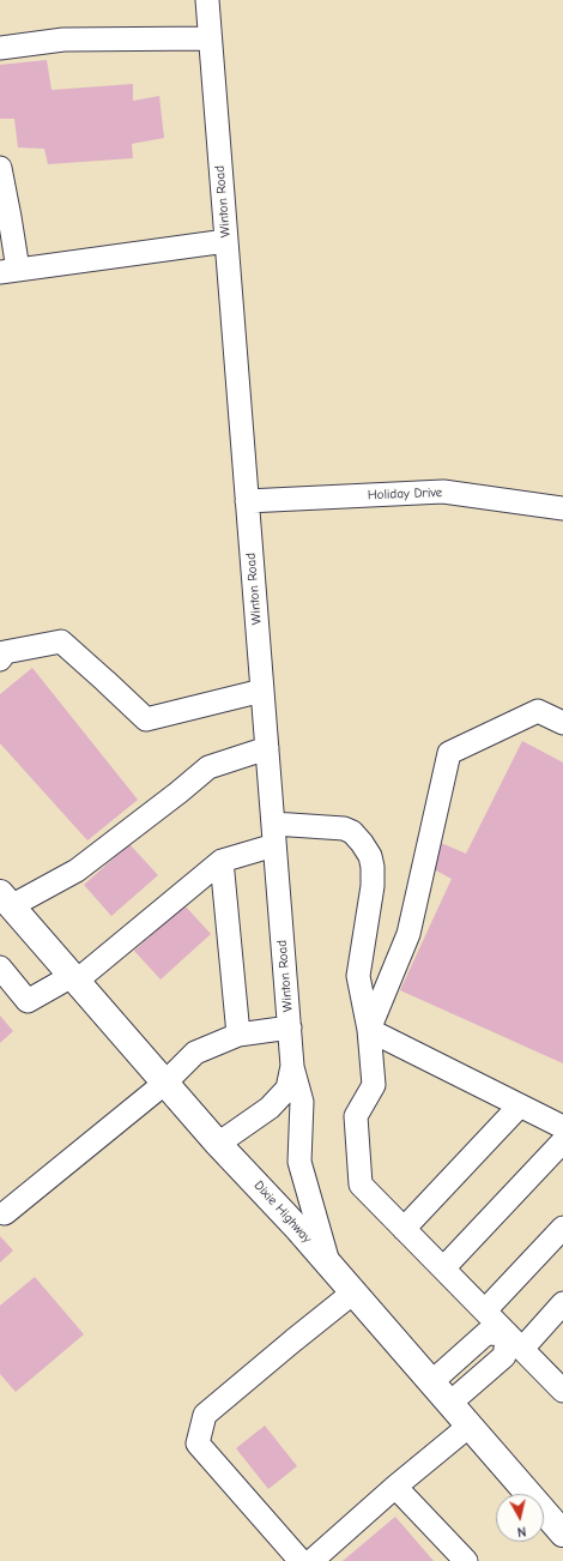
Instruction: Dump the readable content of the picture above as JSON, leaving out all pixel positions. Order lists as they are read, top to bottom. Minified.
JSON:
{"streets":{"main road":["Dixie Highway"],"street":["Winton Road","Holiday Drive"]},"crossings":[["Winton Road","Holiday Drive"],["Winton Road","Dixie Highway"]],"north":"bottom"}
